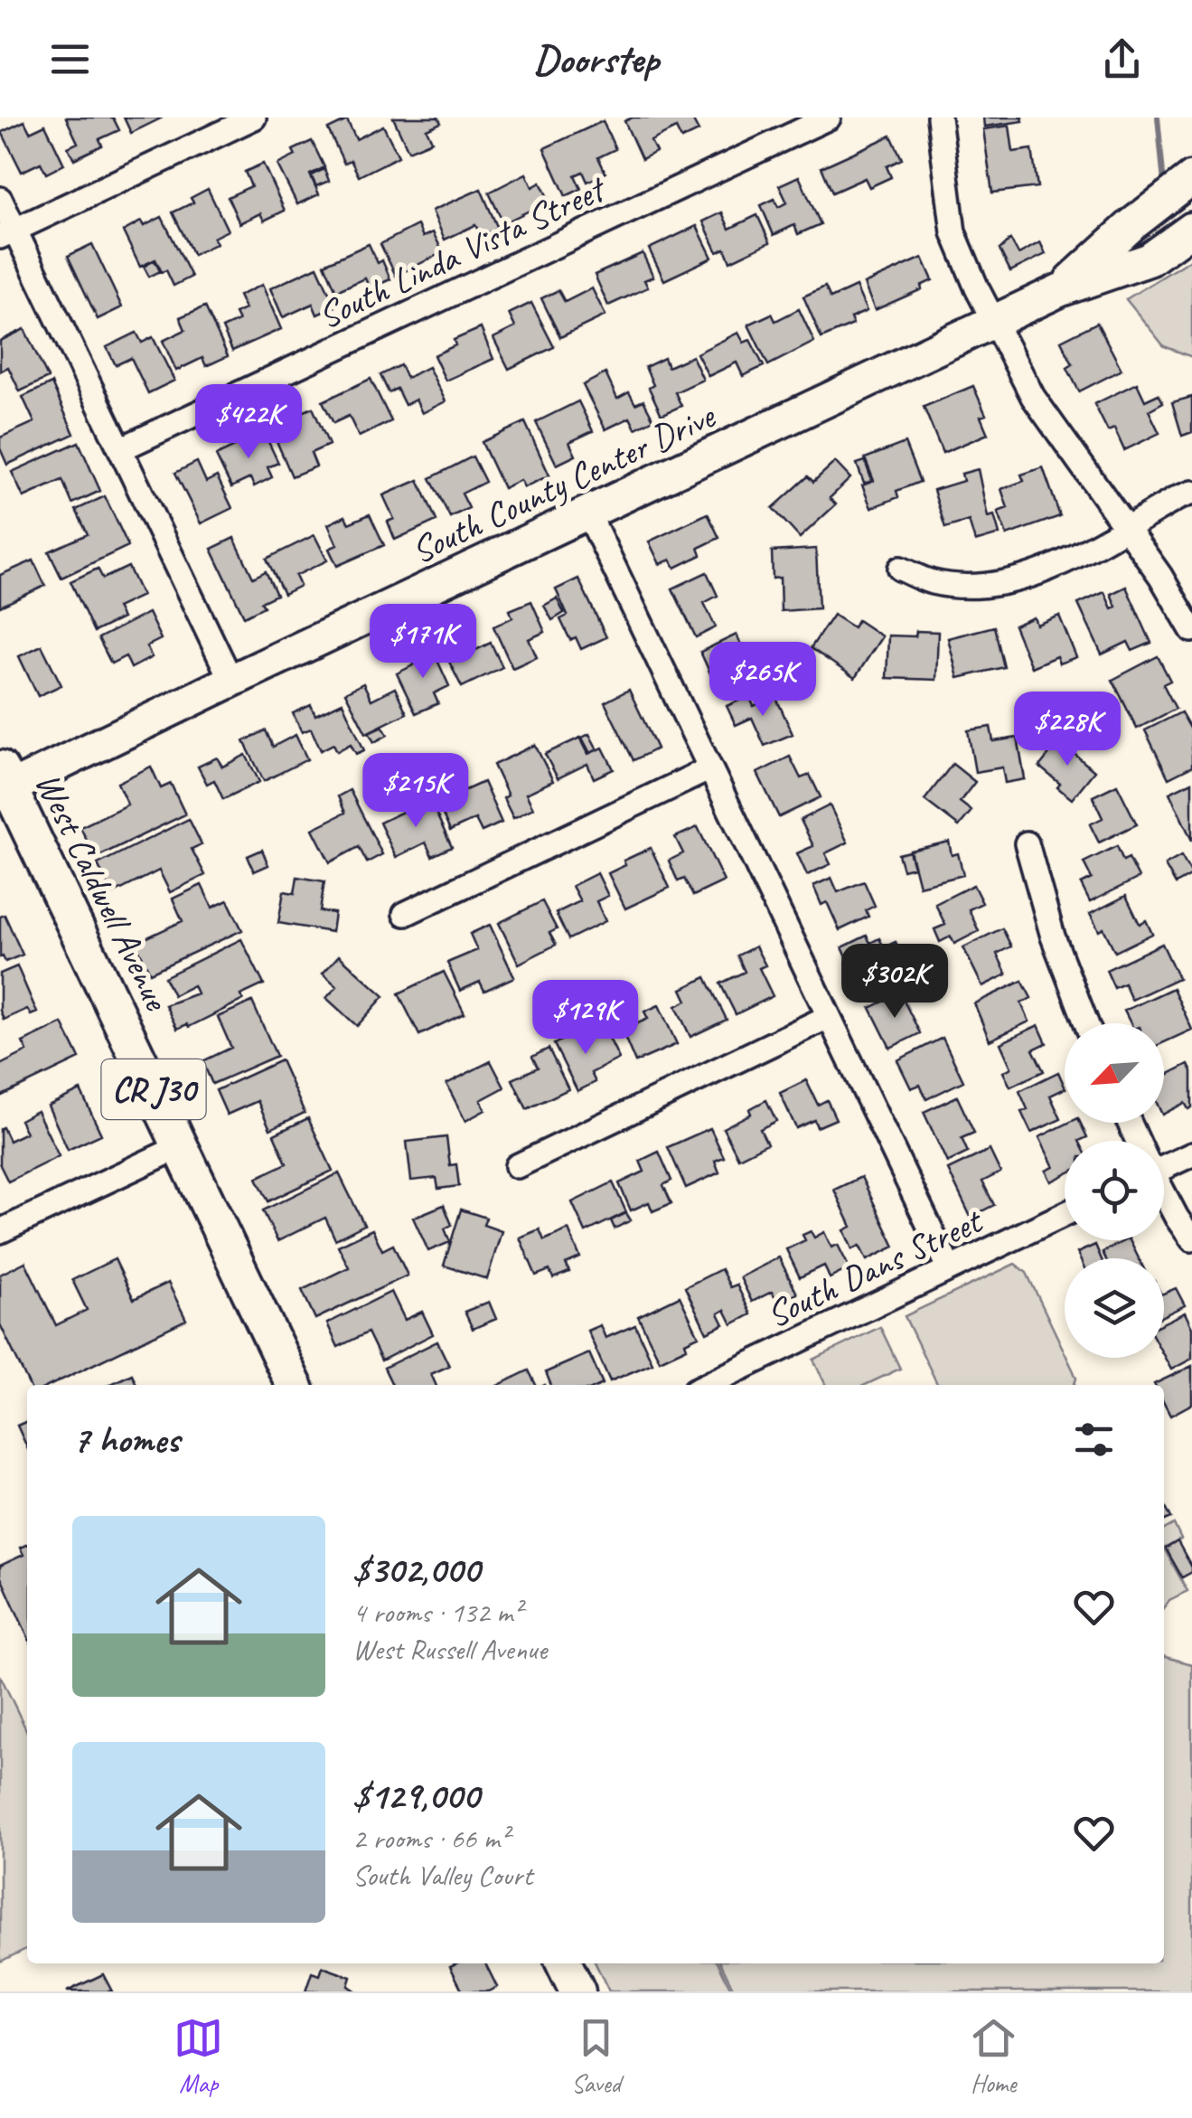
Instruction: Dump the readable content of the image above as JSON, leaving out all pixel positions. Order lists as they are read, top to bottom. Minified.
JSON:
{"streets":{"main road":["West Caldwell Avenue","CR J30"],"street":["South Linda Vista Street","South County Center Drive","South Dans Street"]},"crossings":[["South County Center Drive","West Caldwell Avenue"]],"north":"bottom left","page":{"header":"Doorstep","price":["$422K","$171K","$265K","$228K","$215K","$302K","$129K"],"heading":"7 homes","list":[{"name":"$302,000","note":"4 rooms · 132 m² · West Russell Avenue"},{"name":"$129,000","note":"2 rooms · 66 m² · South Valley Court"}],"tabs":["Map","Saved","Home"]}}
